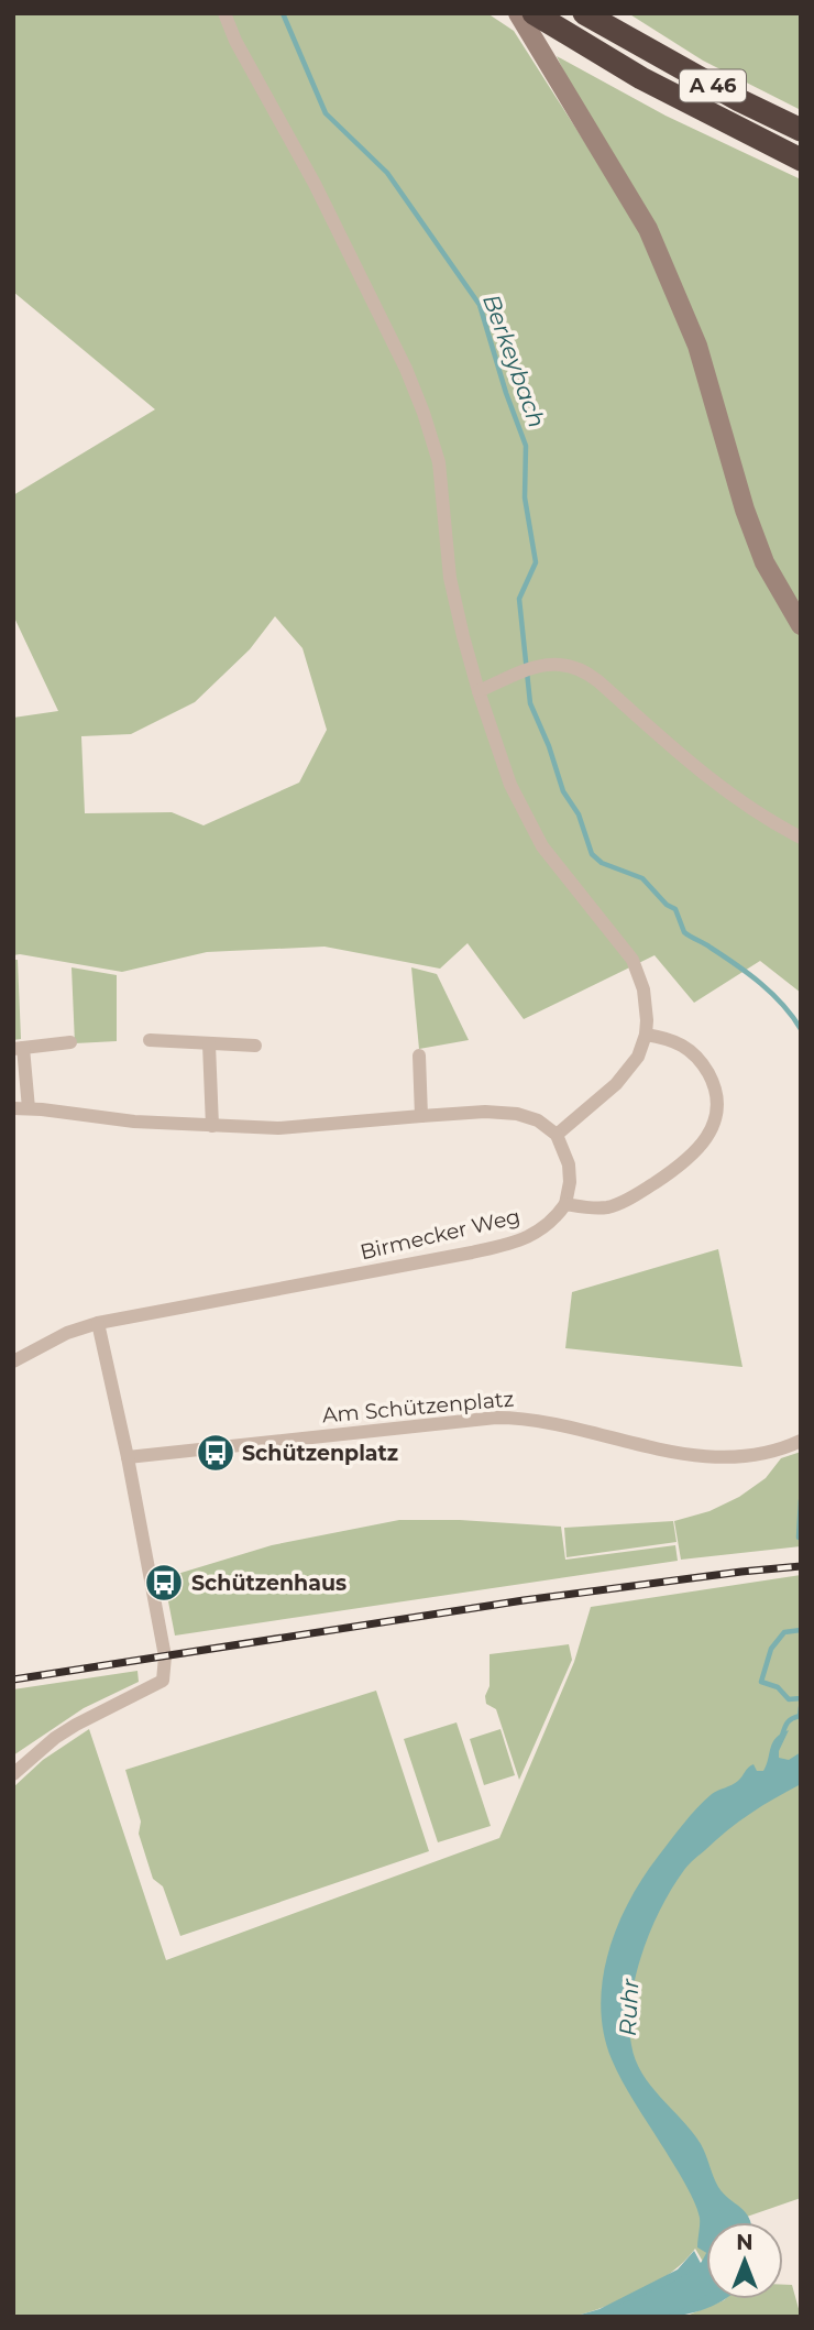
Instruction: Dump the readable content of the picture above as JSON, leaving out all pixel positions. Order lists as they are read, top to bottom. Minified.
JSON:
{"streets":{"highway":["A 46"],"street":["Birmecker Weg","Am Schützenplatz"]},"water":["Berkeybach","Ruhr"],"places":{"bus stop":["Schützenplatz","Schützenhaus"]},"north":"top"}
